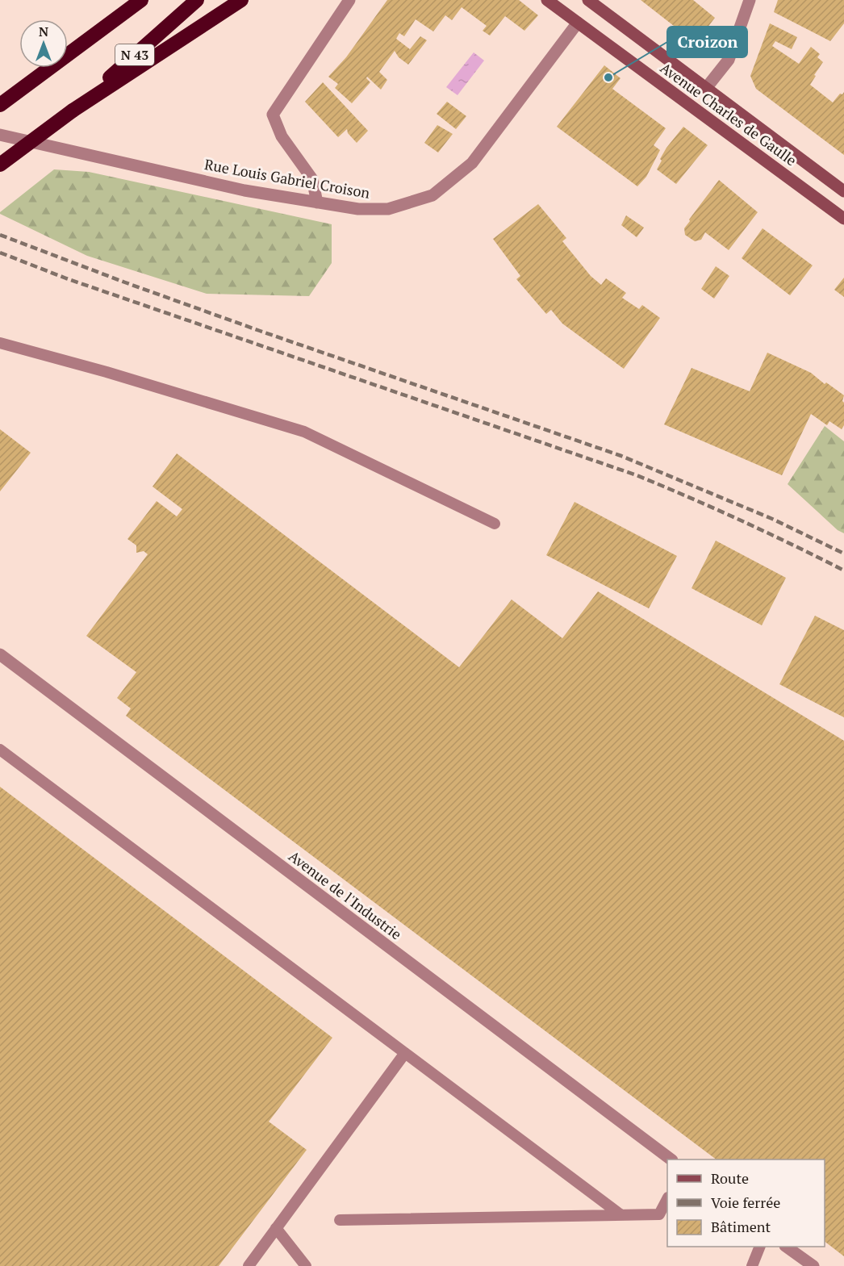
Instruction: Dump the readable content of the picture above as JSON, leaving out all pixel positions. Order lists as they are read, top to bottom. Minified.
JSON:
{"streets":{"highway":["N 43"],"main road":["Avenue Charles de Gaulle"],"street":["Rue Louis Gabriel Croison","Avenue de l'Industrie"]},"crossings":[["Avenue Charles de Gaulle","Rue Louis Gabriel Croison"]],"places":["Croizon"],"legend":["Route","Voie ferrée","Bâtiment"],"north":"top"}
